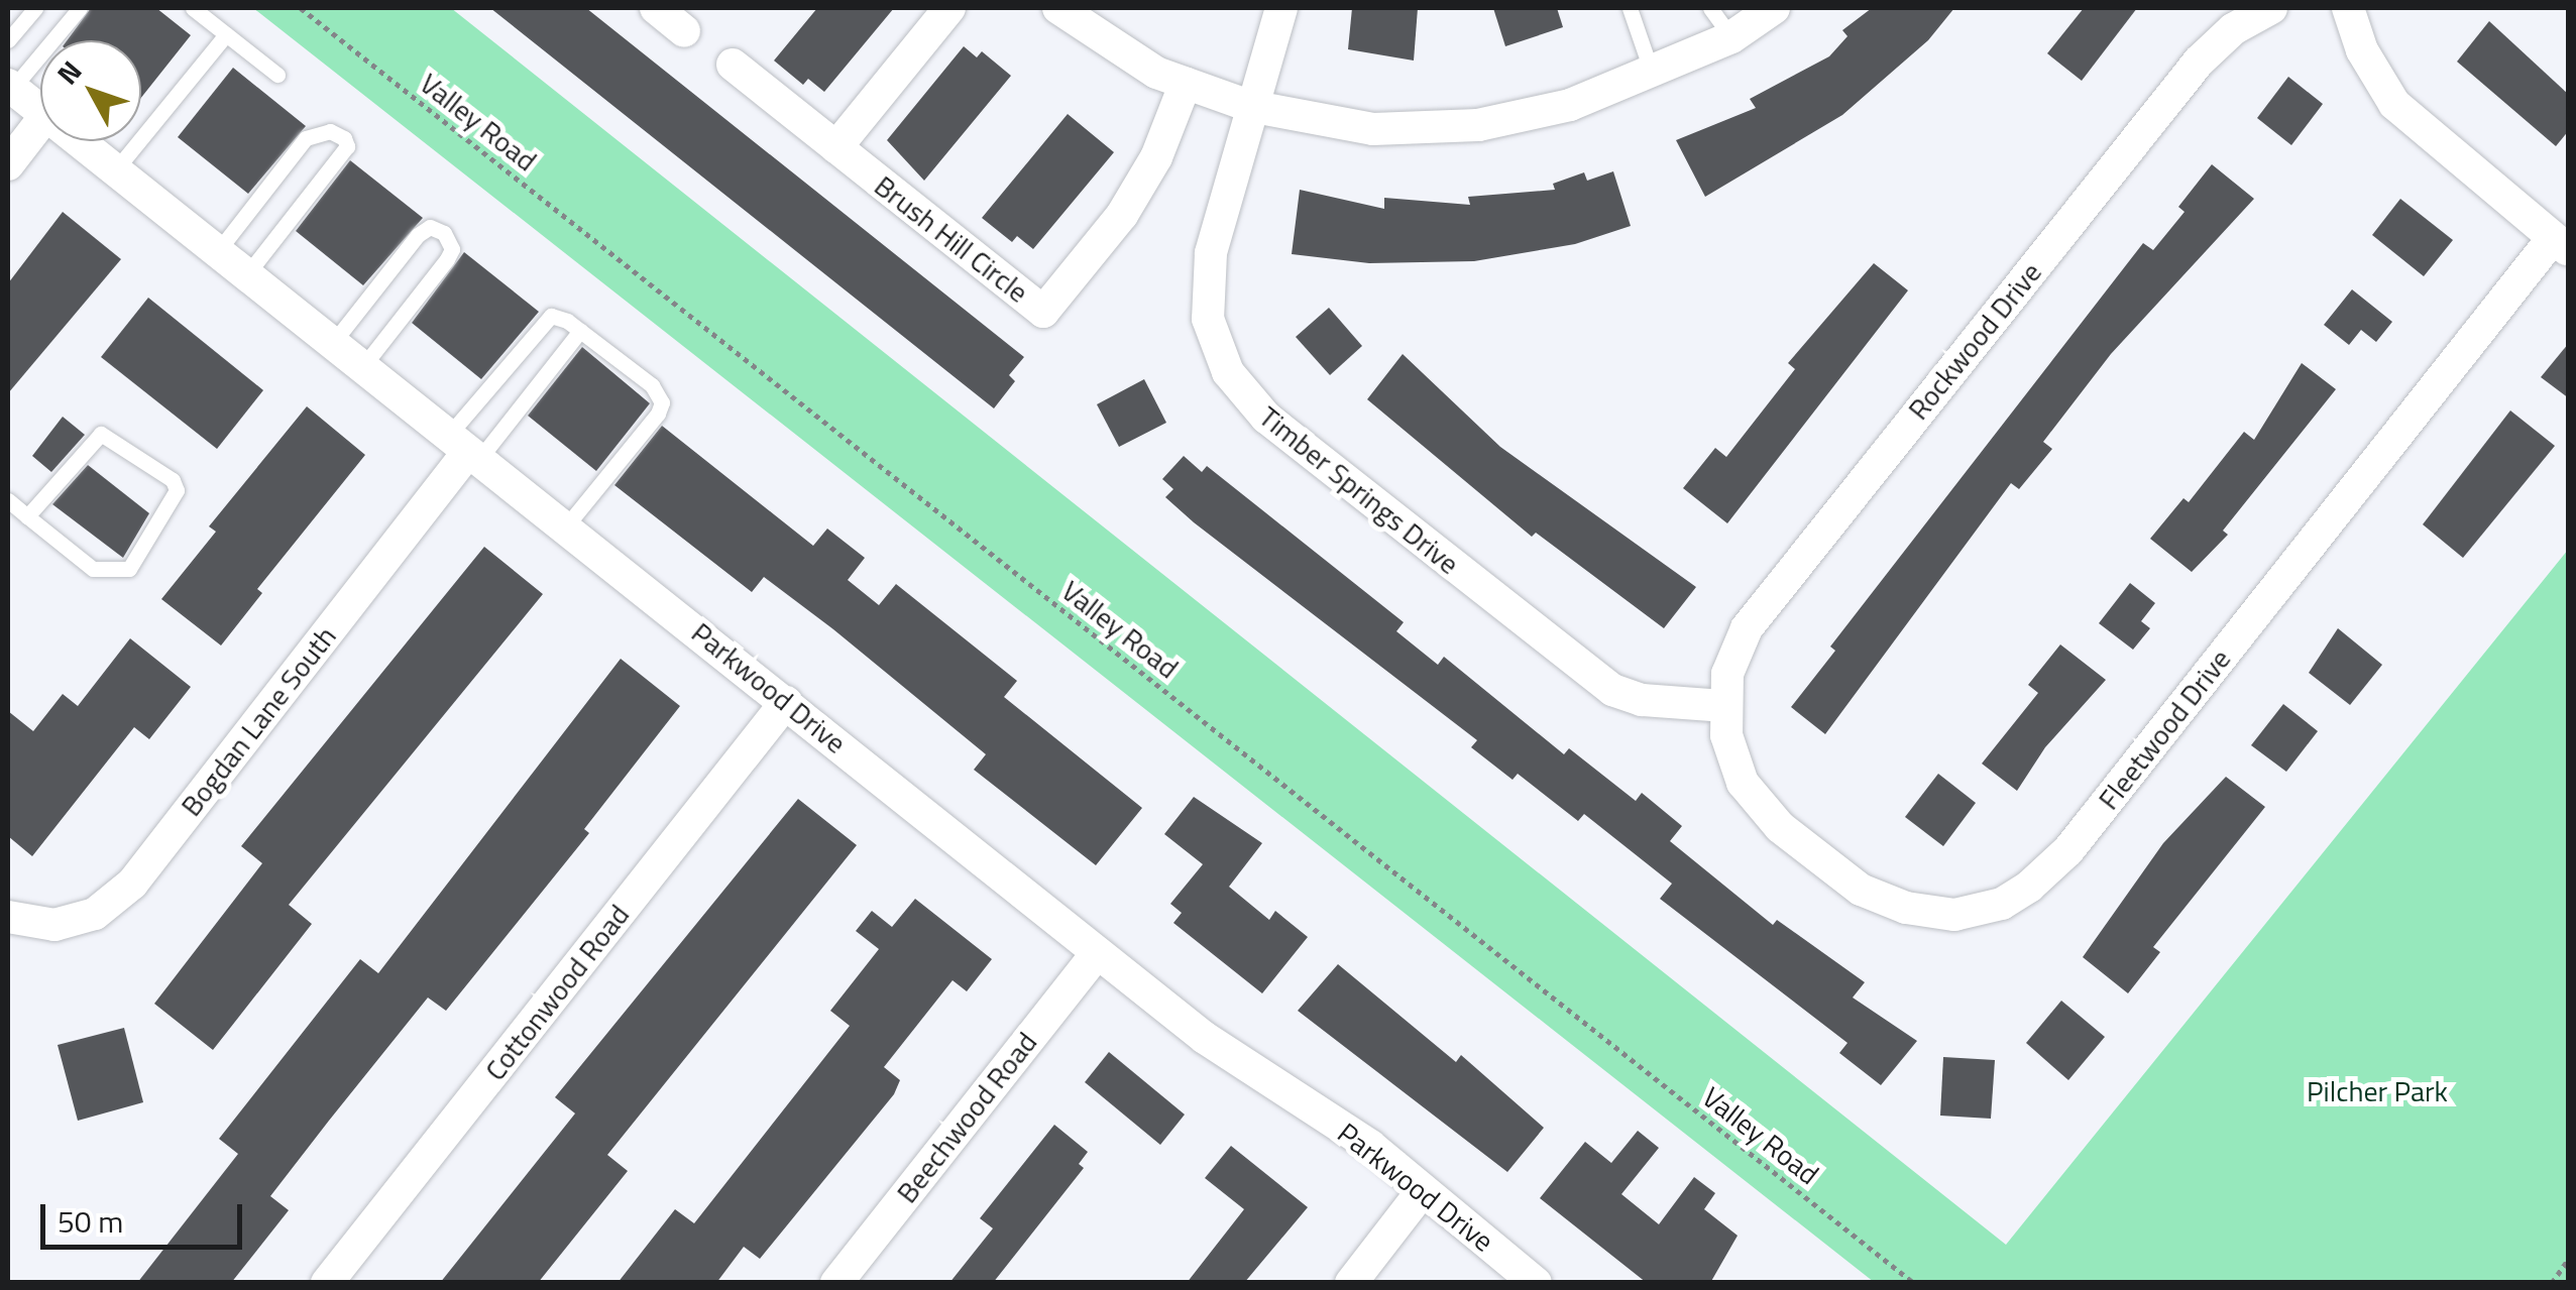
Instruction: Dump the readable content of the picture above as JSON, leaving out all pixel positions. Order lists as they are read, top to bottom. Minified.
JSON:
{"streets":{"street":["Brush Hill Circle","Rockwood Drive","Timber Springs Drive","Parkwood Drive","Bogdan Lane South","Fleetwood Drive","Cottonwood Road","Beechwood Road"],"path":["Valley Road"]},"crossings":[["Rockwood Drive","Timber Springs Drive"],["Rockwood Drive","Fleetwood Drive"],["Timber Springs Drive","Fleetwood Drive"],["Parkwood Drive","Bogdan Lane South"],["Parkwood Drive","Cottonwood Road"],["Parkwood Drive","Beechwood Road"]],"parks":["Pilcher Park"],"scale_bar":"50 m","north":"top left"}
